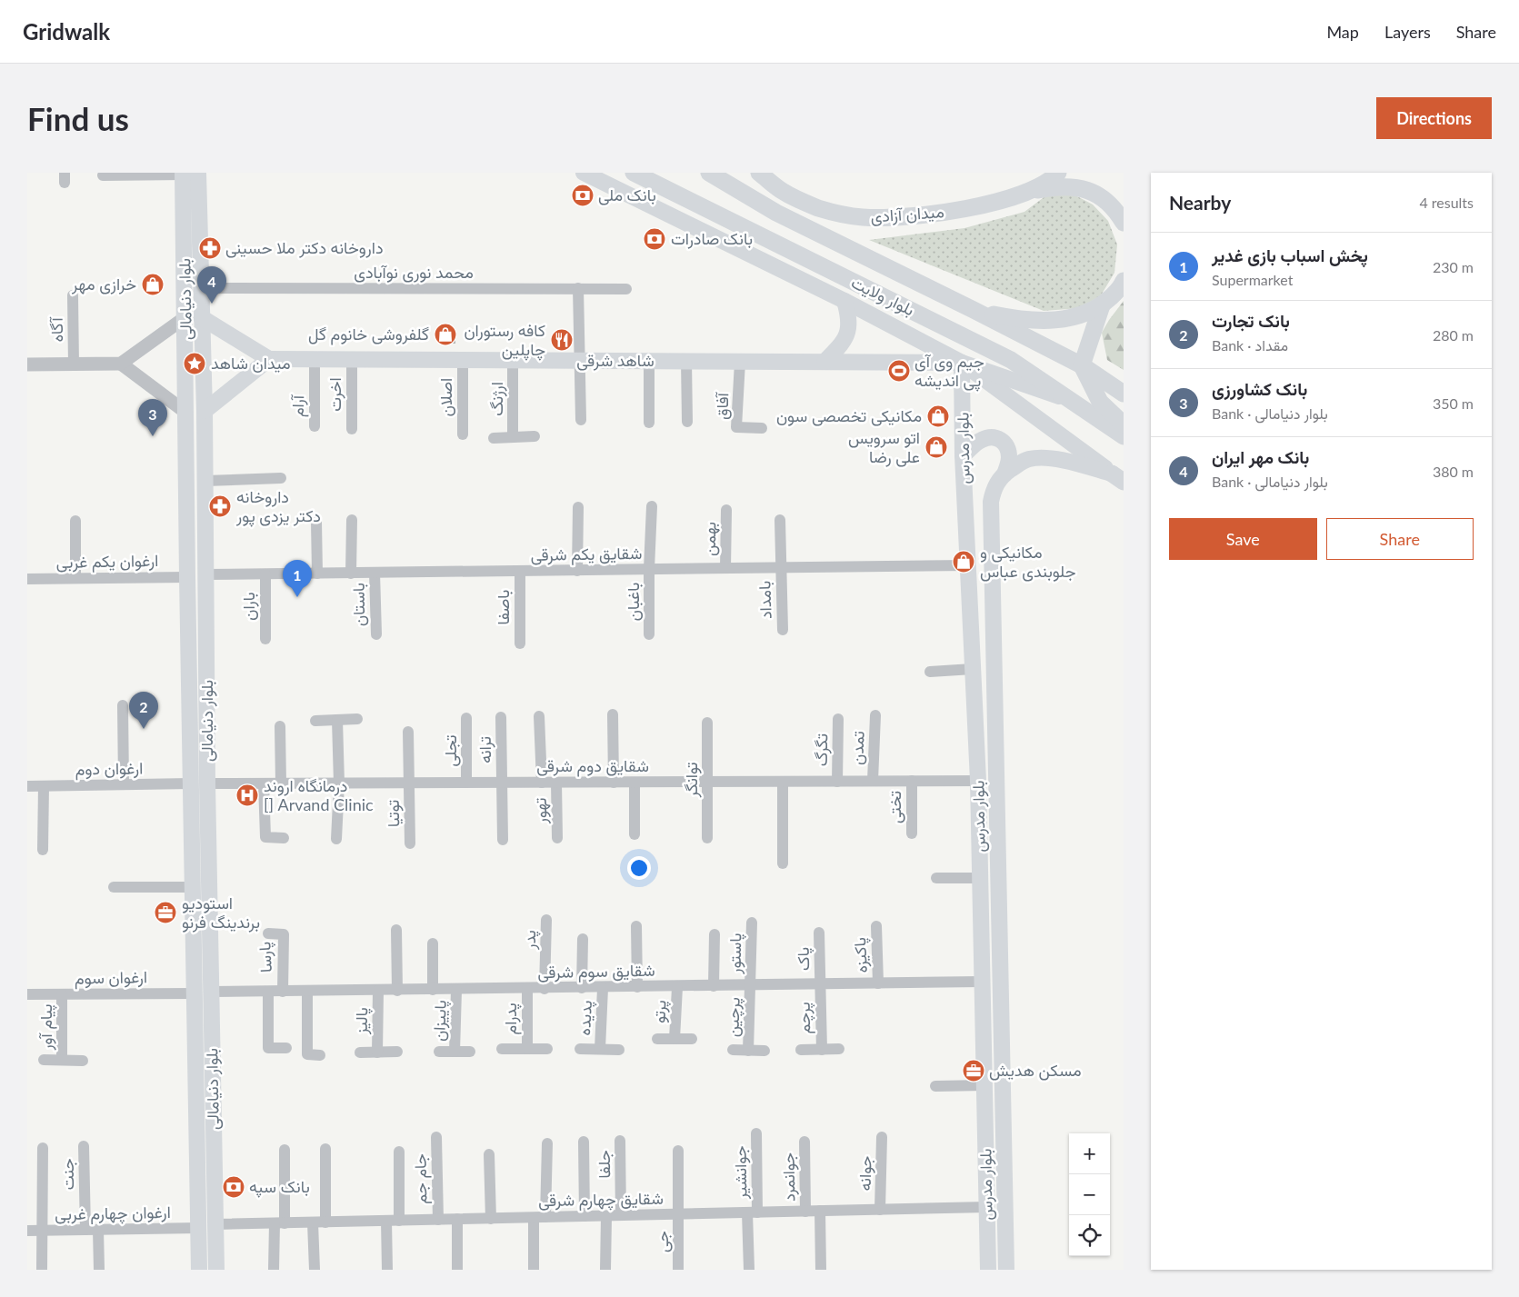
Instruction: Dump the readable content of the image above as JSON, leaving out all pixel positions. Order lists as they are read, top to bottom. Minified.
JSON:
{"streets":{"main road":["میدان آزادی","بلوار ولایت","بلوار دنیامالی","شاهد شرقی","بلوار مدرس"],"street":["محمد نوری نوآبادی","آگاه","اخرت","اصلان","ارژنگ","آرام","آفاق","بهمن","شقایق یکم شرقی","ارغوان یکم غربی","بامداد","باغبان","باستان","باران","باصفا","تمدن","ترانه","تگرگ","تجلی","شقایق دوم شرقی","ارغوان دوم","توانگر","تختی","تهور","توتیا","پدر","پاستور","پاکیزه","پارسا","پاک","شقایق سوم شرقی","ارغوان سوم","پرتو","پرچین","پدیده","پرچم","پدرام","پالیز","پاییزان","پیام آور","جلفا","جوانشیر","جوانه","جنت","جوانمرد","جام جم","شقایق چهارم شرقی","ارغوان چهارم غربی","جی"]},"crossings":[["محمد نوری نوآبادی","بلوار دنیامالی"],["بلوار ولایت","شاهد شرقی"],["بلوار ولایت","بلوار مدرس"],["بلوار دنیامالی","شقایق یکم شرقی"],["بلوار دنیامالی","ارغوان یکم غربی"],["بلوار دنیامالی","شقایق دوم شرقی"],["بلوار دنیامالی","ارغوان دوم"],["بلوار دنیامالی","شقایق سوم شرقی"],["بلوار دنیامالی","ارغوان سوم"],["بلوار دنیامالی","شقایق چهارم شرقی"],["بلوار دنیامالی","ارغوان چهارم غربی"],["شاهد شرقی","اخرت"],["شاهد شرقی","اصلان"],["شاهد شرقی","ارژنگ"],["شاهد شرقی","آرام"],["شاهد شرقی","آفاق"],["شاهد شرقی","بلوار مدرس"],["بلوار مدرس","شقایق یکم شرقی"],["بلوار مدرس","شقایق دوم شرقی"],["بلوار مدرس","شقایق سوم شرقی"],["بلوار مدرس","شقایق چهارم شرقی"],["بهمن","شقایق یکم شرقی"],["شقایق یکم شرقی","بامداد"],["شقایق یکم شرقی","باغبان"],["شقایق یکم شرقی","باستان"],["شقایق یکم شرقی","باران"],["شقایق یکم شرقی","باصفا"],["تمدن","شقایق دوم شرقی"],["ترانه","شقایق دوم شرقی"],["تگرگ","شقایق دوم شرقی"],["تجلی","شقایق دوم شرقی"],["شقایق دوم شرقی","توانگر"],["شقایق دوم شرقی","تختی"],["شقایق دوم شرقی","تهور"],["شقایق دوم شرقی","توتیا"],["پدر","شقایق سوم شرقی"],["پاستور","شقایق سوم شرقی"],["پاستور","پرچین"],["پاکیزه","شقایق سوم شرقی"],["پارسا","شقایق سوم شرقی"],["پاک","شقایق سوم شرقی"],["پاک","پرچم"],["شقایق سوم شرقی","پرتو"],["شقایق سوم شرقی","پرچین"],["شقایق سوم شرقی","پدیده"],["شقایق سوم شرقی","پرچم"],["شقایق سوم شرقی","پدرام"],["شقایق سوم شرقی","پالیز"],["شقایق سوم شرقی","پاییزان"],["ارغوان سوم","پیام آور"],["جلفا","شقایق چهارم شرقی"],["جوانشیر","شقایق چهارم شرقی"],["جوانه","شقایق چهارم شرقی"],["جنت","ارغوان چهارم غربی"],["جوانمرد","شقایق چهارم شرقی"],["جام جم","شقایق چهارم شرقی"],["شقایق چهارم شرقی","جی"]],"places":{"bank":["بانک ملی","بانک صادرات","بانک سپه"],"pharmacy":["داروخانه دکتر ملا حسینی","داروخانه دکتر یزدی پور"],"shop":["خرازی مهر","گلفروشی خانوم گل","مکانیکی تخصصی سون","اتو سرویس علی رضا","مکانیکی و جلوبندی عباس"],"restaurant":["کافه رستوران چاپلین"],"place":["میدان شاهد"],"sports":["جیم وی آی پی اندیشه"],"hospital":["درمانگاه اروند [] Arvand Clinic"],"office":["استودیو برندینگ فرنو","مسکن هدیش"]},"page":{"header":"Gridwalk","nav":["Map","Layers","Share"],"buttons":["Directions",["Save","Share"]],"title":"Find us","heading":["Nearby","4 results"],"list":[{"mark":"1","name":"پخش اسباب بازی غدیر","note":"Supermarket","value":"230 m"},{"mark":"2","name":"بانک تجارت","note":"Bank · مقداد","value":"280 m"},{"mark":"3","name":"بانک کشاورزی","note":"Bank · بلوار دنیامالی","value":"350 m"},{"mark":"4","name":"بانک مهر ایران","note":"Bank · بلوار دنیامالی","value":"380 m"}],"pins":["4","3","1","2"],"map_buttons":["+","−"]}}
